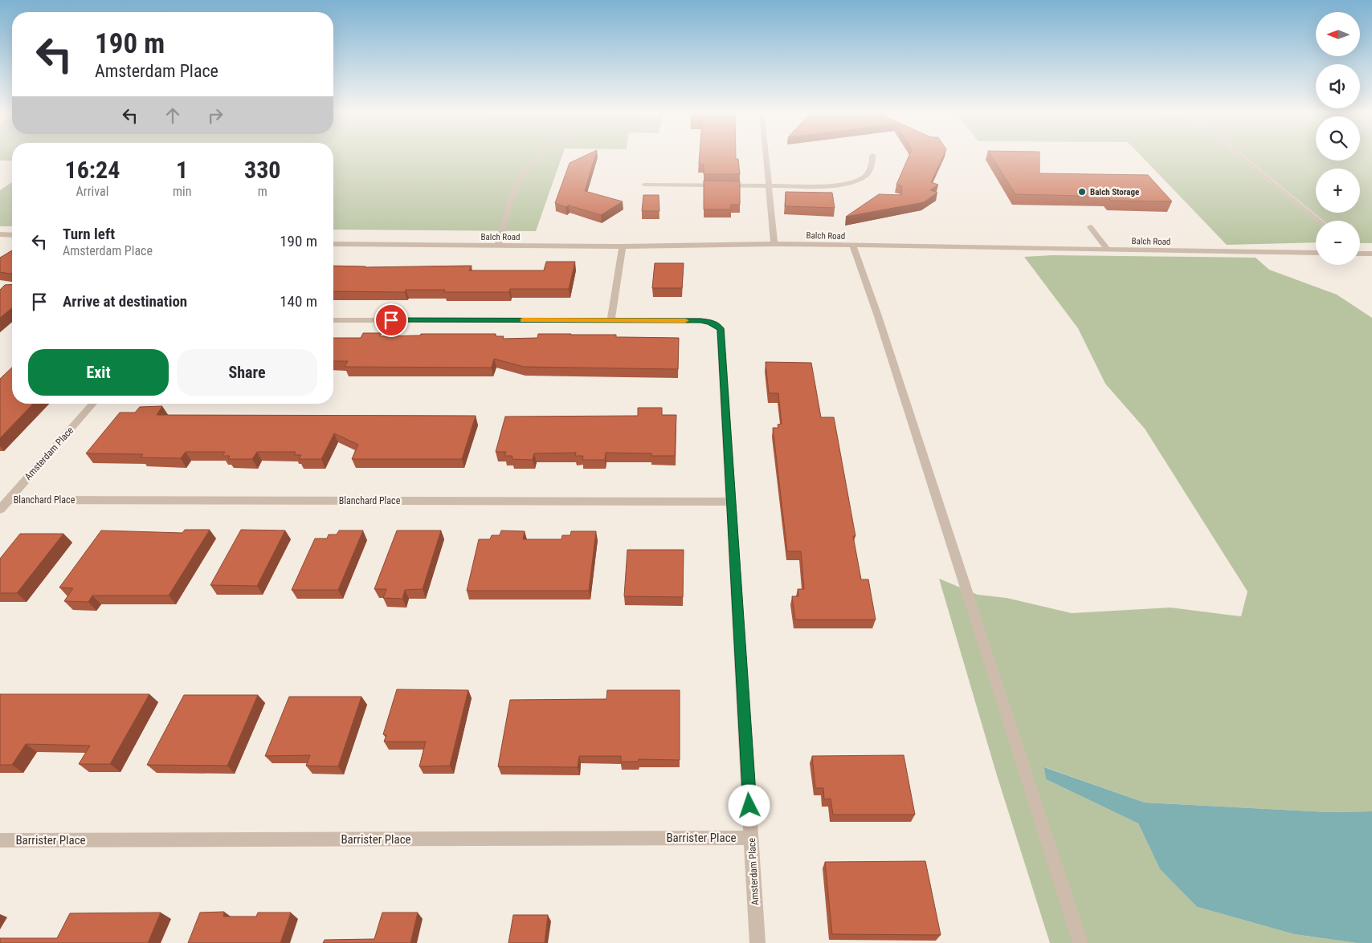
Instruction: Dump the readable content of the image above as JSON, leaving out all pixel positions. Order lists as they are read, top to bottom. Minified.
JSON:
{"streets":{"street":["Balch Road","Amsterdam Place","Blanchard Place","Barrister Place"]},"crossings":[["Amsterdam Place","Blanchard Place"],["Amsterdam Place","Barrister Place"]],"places":["Balch Storage"],"north":"left","page":{"map_buttons":["+","−"],"turn":["190 m","Amsterdam Place"],"eta":["16:24","Arrival","1","min","330","m"],"list":[{"name":"Turn left","note":"Amsterdam Place","value":"190 m"},{"name":"Arrive at destination","value":"140 m"}],"buttons":["Exit","Share"]}}
